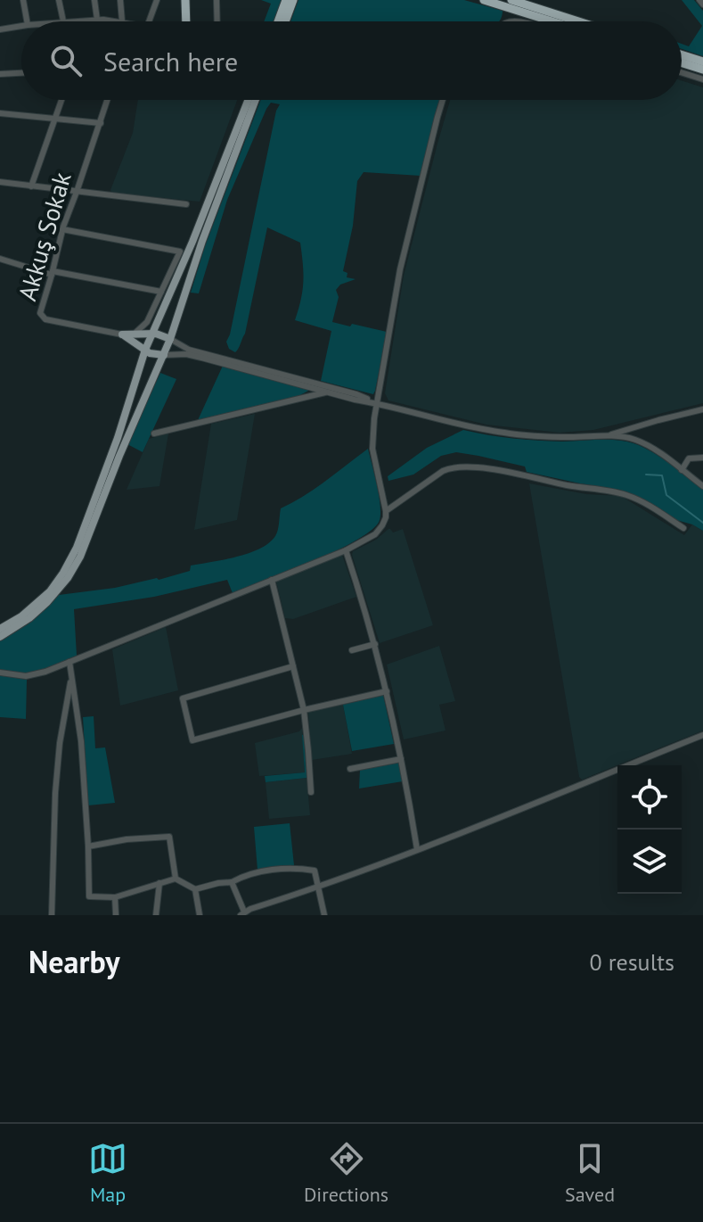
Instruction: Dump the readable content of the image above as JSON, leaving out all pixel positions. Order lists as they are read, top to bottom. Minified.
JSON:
{"streets":{"street":["Akkuş Sokak"]},"page":{"search":"Search here","heading":["Nearby","0 results"],"nav":["Map","Directions","Saved"]}}
